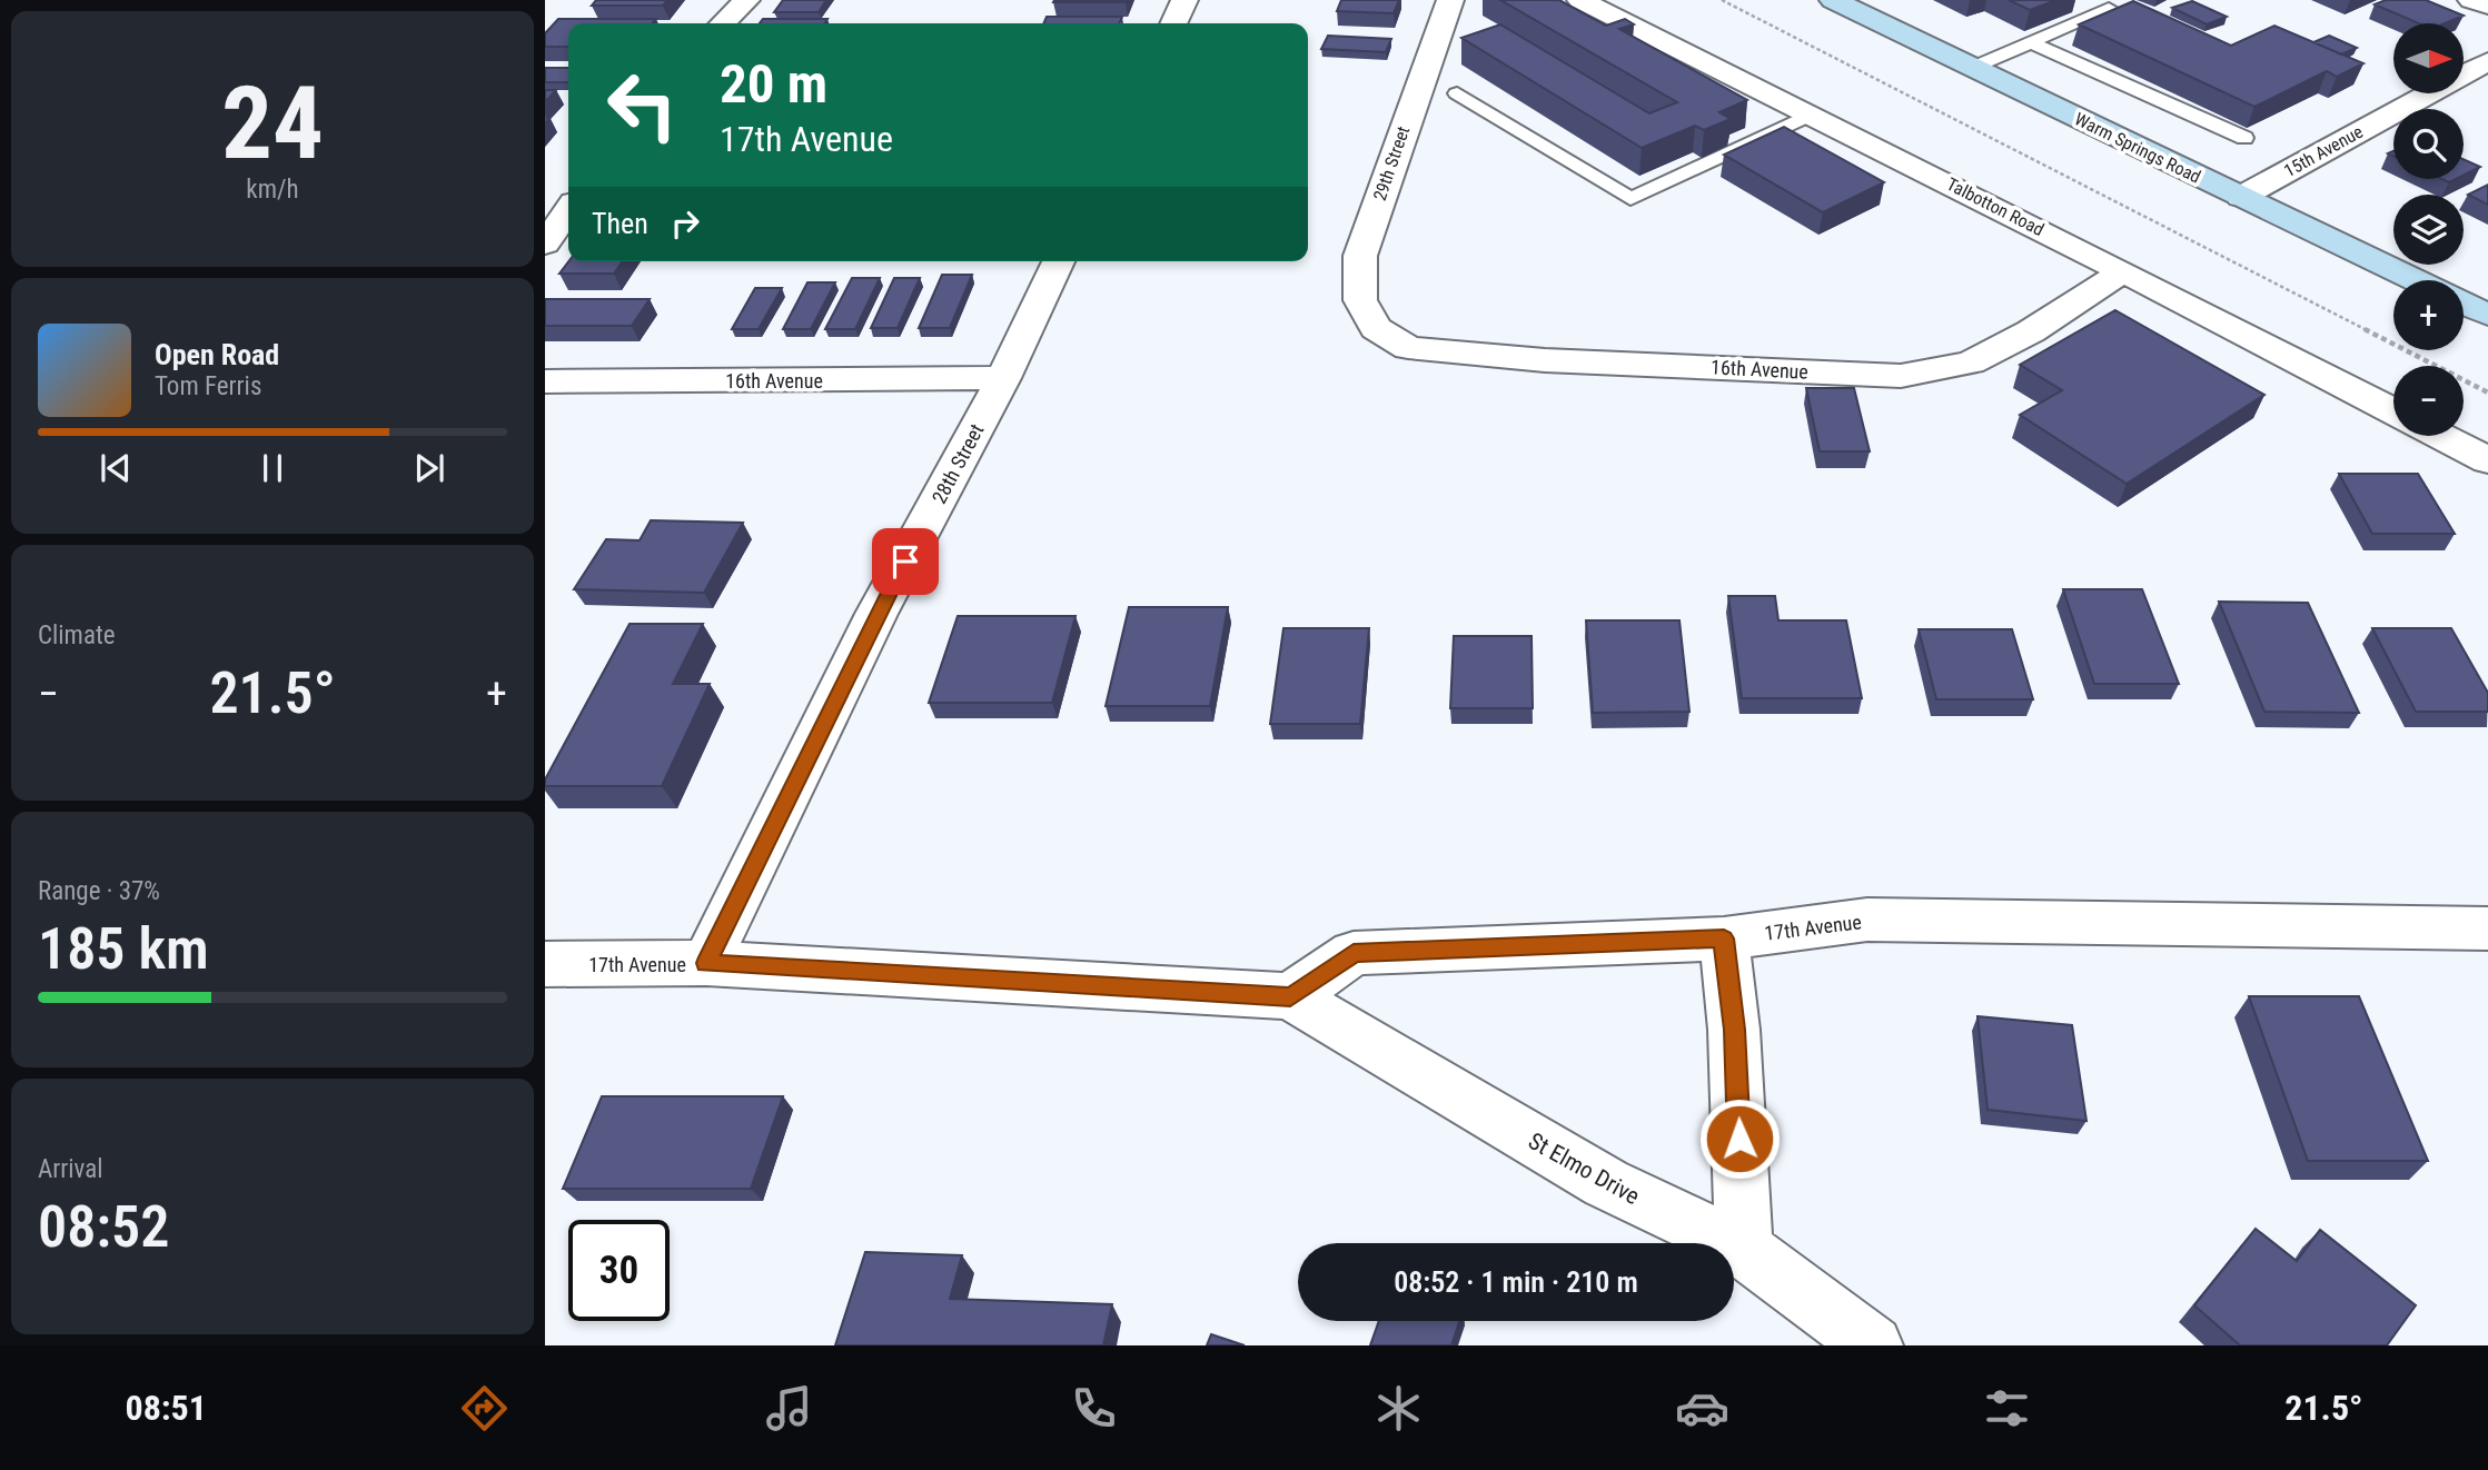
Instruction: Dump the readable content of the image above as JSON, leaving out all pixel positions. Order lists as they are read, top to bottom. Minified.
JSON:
{"streets":{"main road":["Warm Springs Road"],"street":["15th Avenue","29th Street","Talbotton Road","16th Avenue","28th Street","17th Avenue","St Elmo Drive"]},"crossings":[["Warm Springs Road","15th Avenue"],["29th Street","16th Avenue"],["Talbotton Road","16th Avenue"],["16th Avenue","28th Street"],["28th Street","17th Avenue"],["17th Avenue","St Elmo Drive"]],"north":"right","page":{"tile":[["24","km/h"],"Climate",["Range · 37%","185 km"],["Arrival","08:52"]],"map_buttons":["+","−"],"turn":["20 m","17th Avenue"],"then":"Then","song":["Open Road","Tom Ferris"],"heat":["−","21.5°","+"],"limit":"30","trip":"08:52 · 1 min · 210 m","tabs":["08:51","21.5°"]}}
